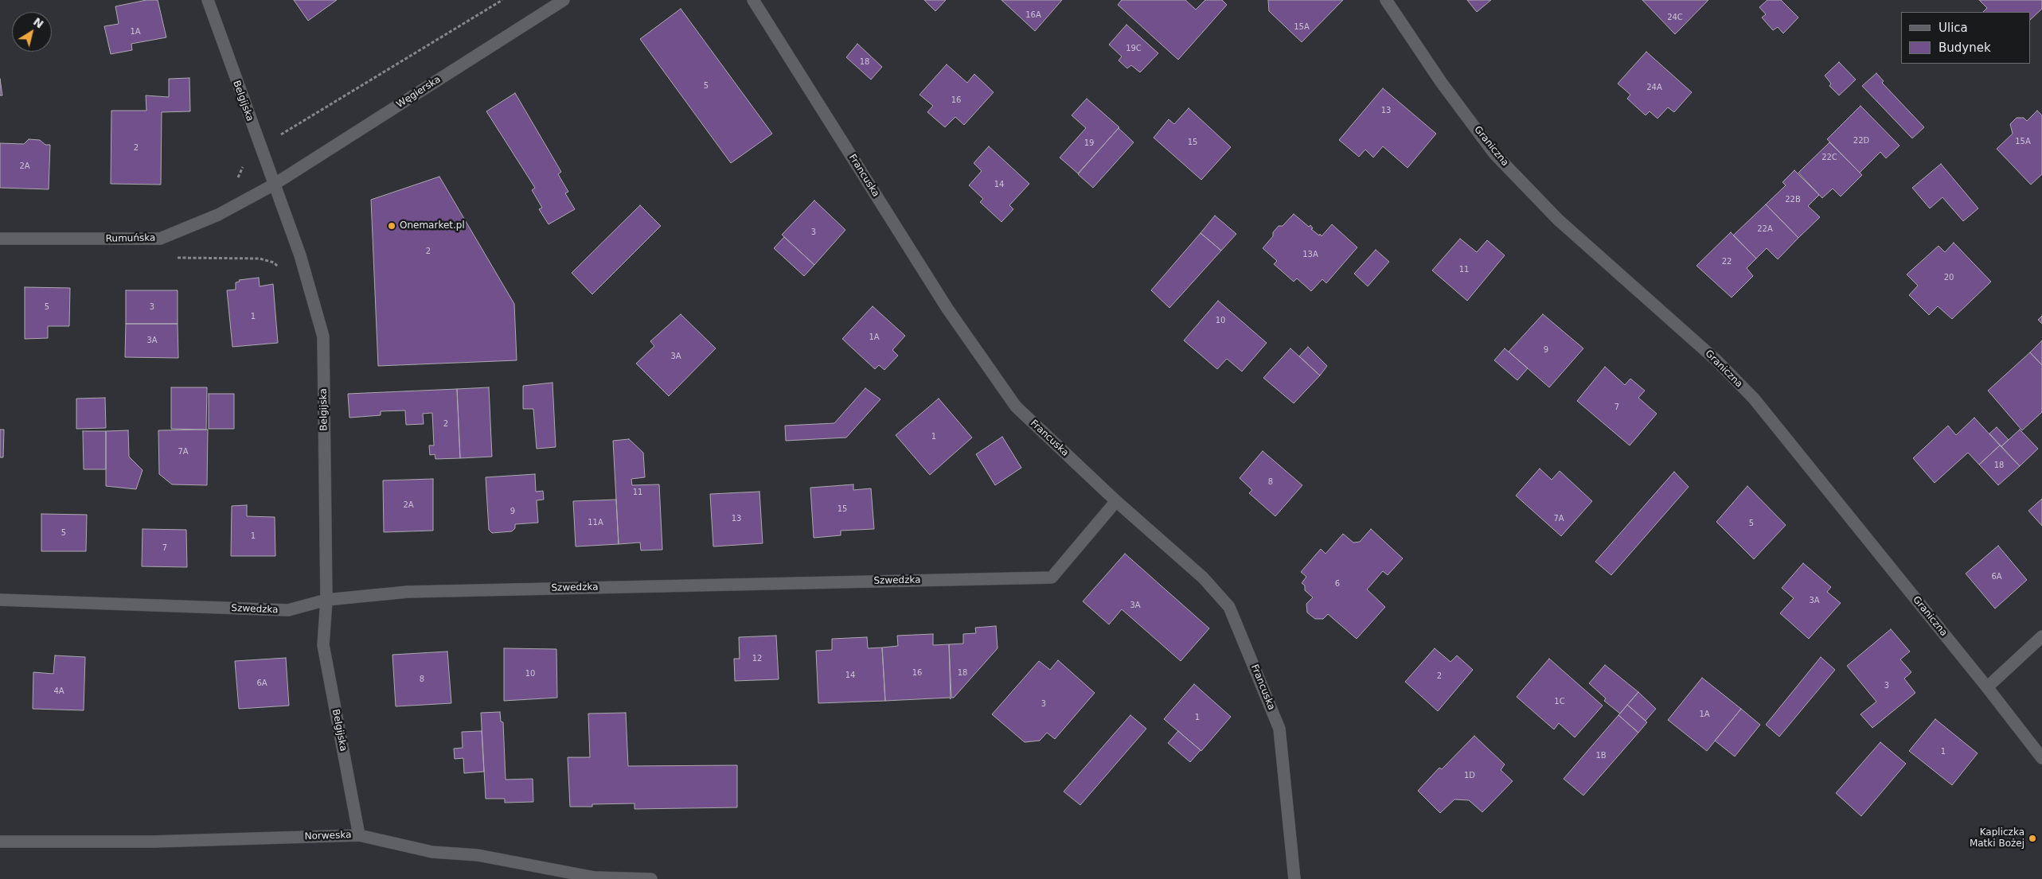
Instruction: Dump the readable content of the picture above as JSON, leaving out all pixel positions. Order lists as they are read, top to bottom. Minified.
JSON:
{"streets":{"street":["Węgierska","Belgijska","Graniczna","Francuska","Rumuńska","Szwedzka","Norweska"]},"crossings":[["Węgierska","Belgijska"],["Węgierska","Rumuńska"],["Belgijska","Rumuńska"],["Belgijska","Szwedzka"],["Belgijska","Norweska"],["Francuska","Szwedzka"]],"places":["Onemarket.pl","Kapliczka Matki Bożej"],"house_numbers":["16A","24C","15A","1A","19C","18","5","24A","16","13","22D","15A","15","19","2","22C","2A","14","22B","22A","3","2","13A","22","11","20","5","3","1","10","1A","3A","9","3A","7","2","1","7A","18","8","11","2A","15","9","13","7A","11A","5","5","1","7","6A","6","3A","3A","12","16","18","10","14","2","8","6A","3","4A","1C","3","1A","1","1","1B","1D"],"legend":["Ulica","Budynek"],"north":"top right"}
